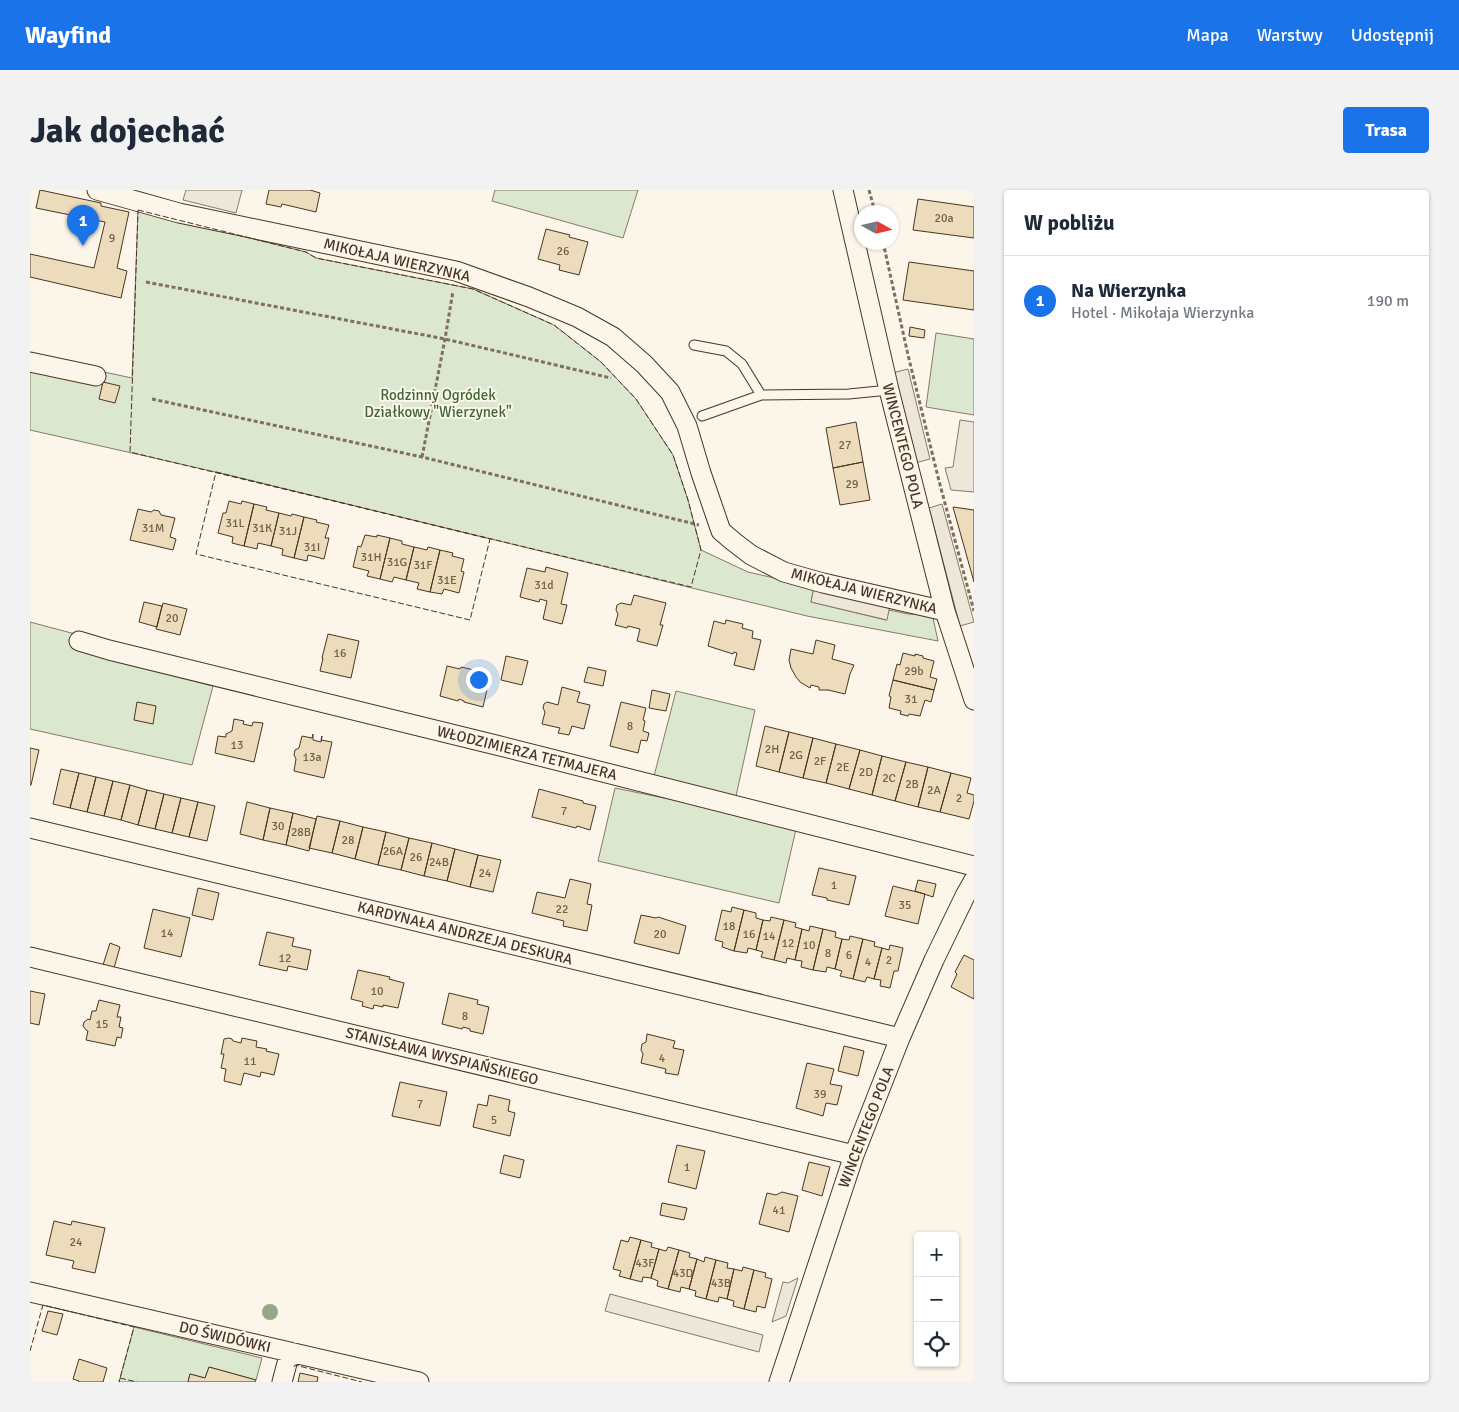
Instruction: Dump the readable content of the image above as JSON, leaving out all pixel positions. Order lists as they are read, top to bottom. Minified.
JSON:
{"streets":{"street":["MIKOŁAJA WIERZYNKA","WINCENTEGO POLA","WŁODZIMIERZA TETMAJERA","KARDYNAŁA ANDRZEJA DESKURA","STANISŁAWA WYSPIAŃSKIEGO","DO ŚWIDÓWKI"]},"crossings":[["MIKOŁAJA WIERZYNKA","WINCENTEGO POLA"],["WINCENTEGO POLA","KARDYNAŁA ANDRZEJA DESKURA"],["WINCENTEGO POLA","STANISŁAWA WYSPIAŃSKIEGO"]],"parks":["Rodzinny Ogródek Działkowy \"Wierzynek\""],"house_numbers":["20a","9","26","27","29","31L","31M","31K","31J","31I","31H","31G","31F","31E","31d","20","16","29b","31","8","13","2H","2G","13a","2F","2E","2D","2C","2B","2A","2","7","30","28B","28","26A","26","24B","24","1","35","22","18","14","20","16","14","12","10","8","6","12","2","4","10","8","15","4","11","39","7","5","1","41","24","43F","43D","43B"],"north":"right","page":{"header":"Wayfind","nav":["Mapa","Warstwy","Udostępnij"],"buttons":"Trasa","title":"Jak dojechać","heading":"W pobliżu","pins":"1","list":[{"mark":"1","name":"Na Wierzynka","note":"Hotel · Mikołaja Wierzynka","value":"190 m"}],"map_buttons":["+","−"]}}
